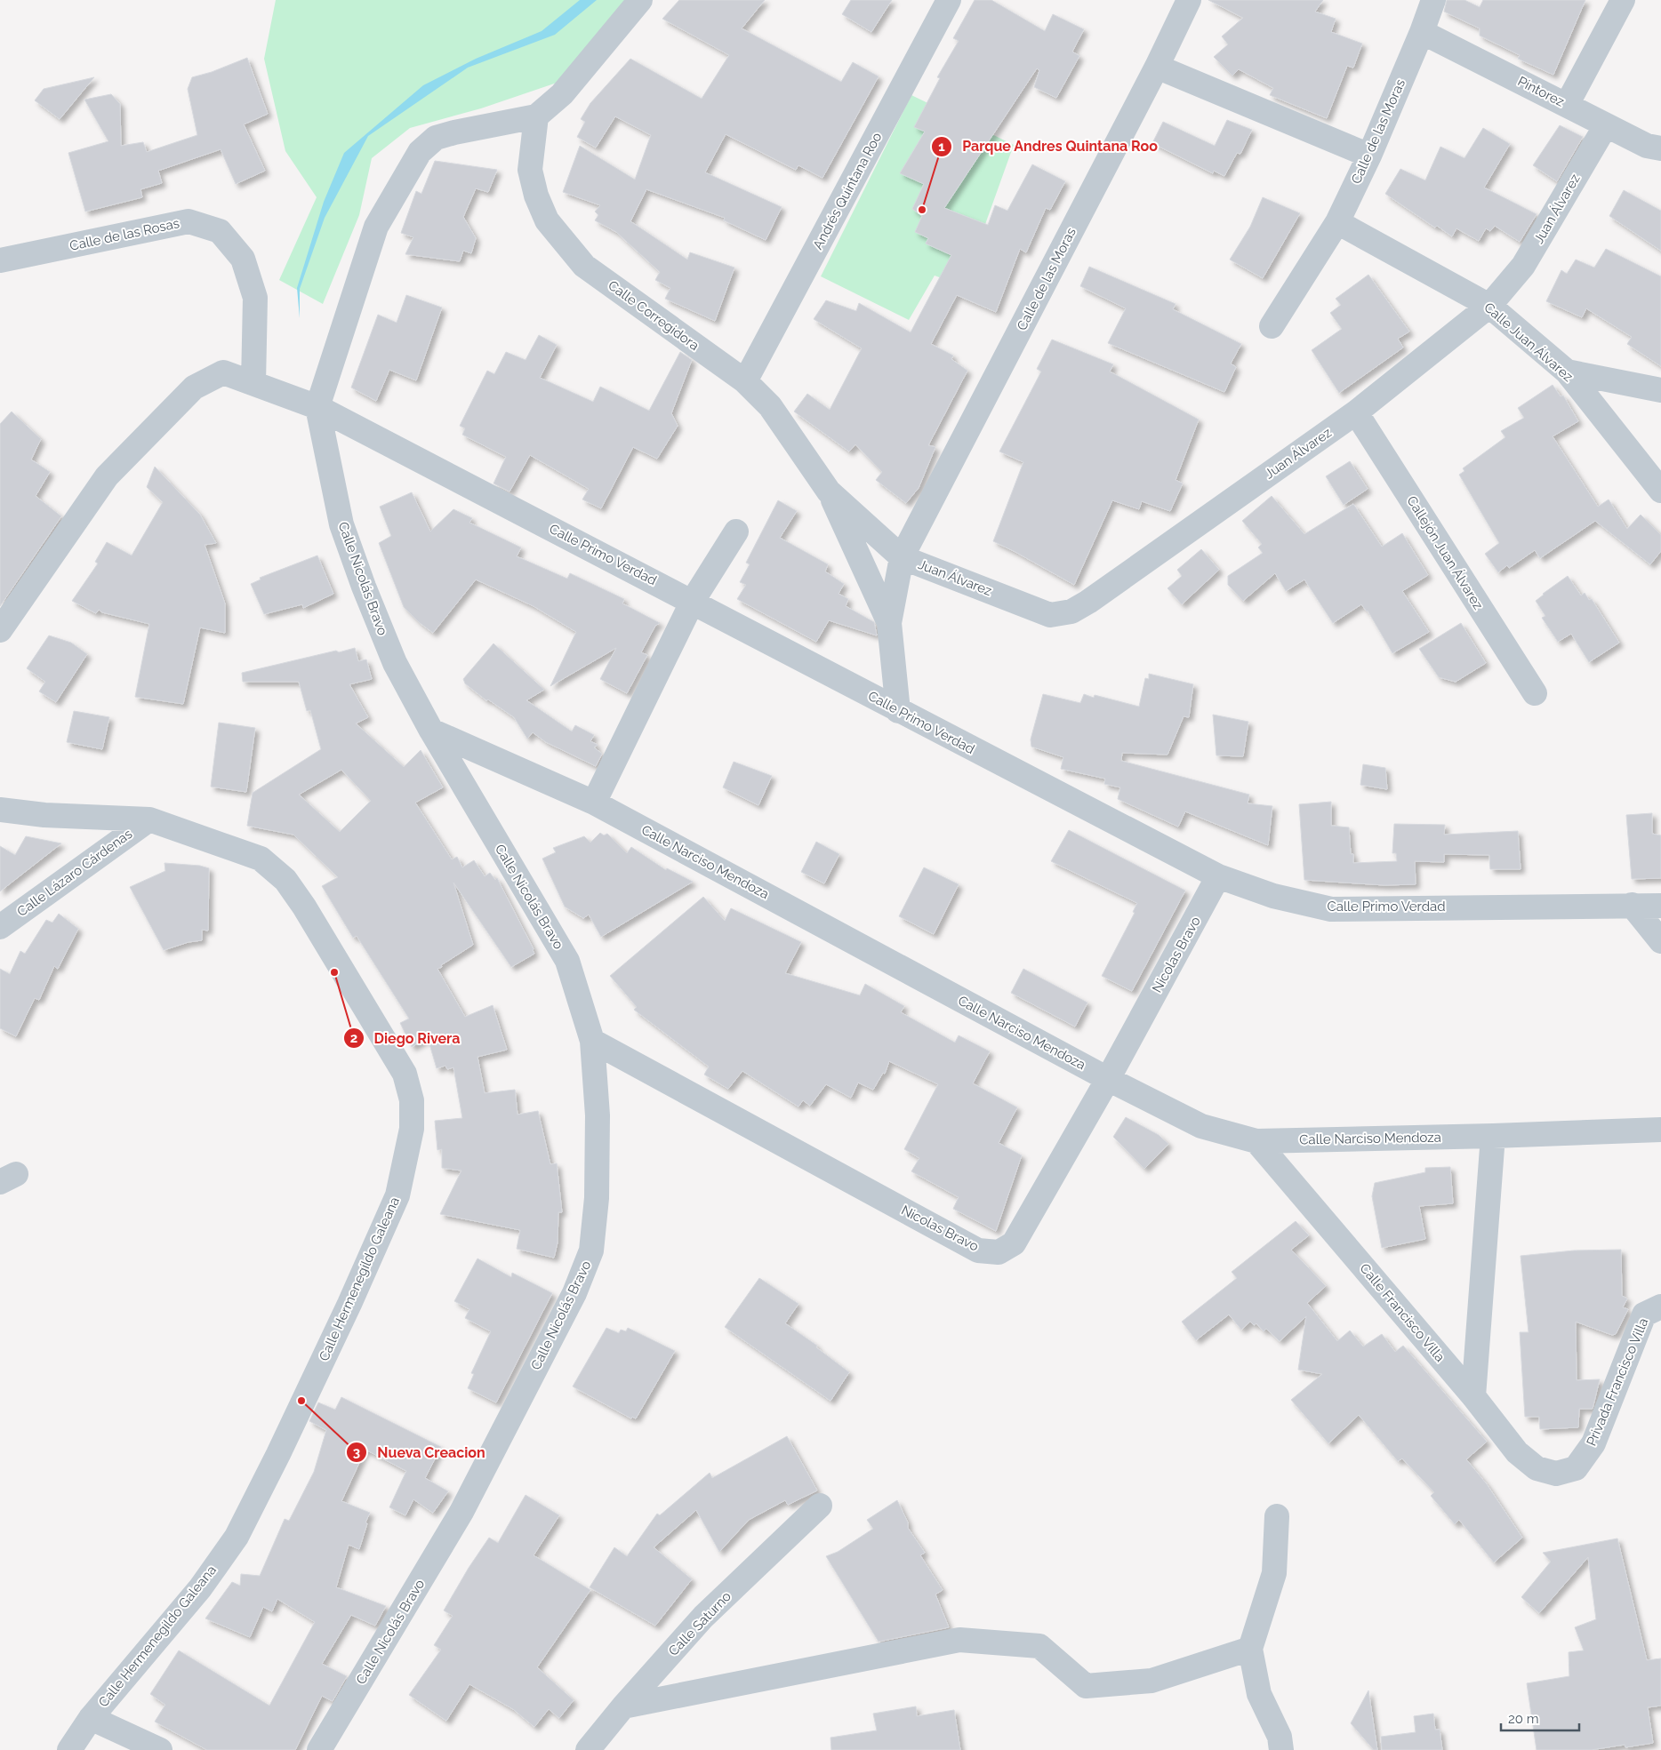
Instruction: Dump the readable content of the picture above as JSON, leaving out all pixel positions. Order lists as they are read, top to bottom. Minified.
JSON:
{"streets":{"street":["Pintorez","Calle de las Moras","Andrés Quintana Roo","Juan Álvarez","Calle de las Rosas","Calle Corregidora","Calle Juan Álvarez","Callejón Juan Álvarez","Calle Primo Verdad","Calle Nicolás Bravo","Calle Narciso Mendoza","Calle Lázaro Cárdenas","Nicolas Bravo","Calle Hermenegildo Galeana","Calle Francisco Villa","Privada Francisco Villa","Calle Saturno"]},"crossings":[["Pintorez","Calle de las Moras"],["Pintorez","Juan Álvarez"],["Calle de las Moras","Juan Álvarez"],["Calle de las Moras","Calle Corregidora"],["Calle de las Moras","Calle Juan Álvarez"],["Andrés Quintana Roo","Calle Corregidora"],["Juan Álvarez","Calle Corregidora"],["Juan Álvarez","Calle Juan Álvarez"],["Juan Álvarez","Callejón Juan Álvarez"],["Calle de las Rosas","Calle Primo Verdad"],["Calle Corregidora","Calle Primo Verdad"],["Calle Corregidora","Calle Nicolás Bravo"],["Calle Primo Verdad","Calle Nicolás Bravo"],["Calle Primo Verdad","Nicolas Bravo"],["Calle Nicolás Bravo","Calle Narciso Mendoza"],["Calle Nicolás Bravo","Nicolas Bravo"],["Calle Narciso Mendoza","Nicolas Bravo"],["Calle Narciso Mendoza","Calle Francisco Villa"],["Calle Lázaro Cárdenas","Calle Hermenegildo Galeana"],["Calle Francisco Villa","Privada Francisco Villa"]],"places":["Parque Andres Quintana Roo","Diego Rivera","Nueva Creacion"],"scale_bar":"20 m"}
